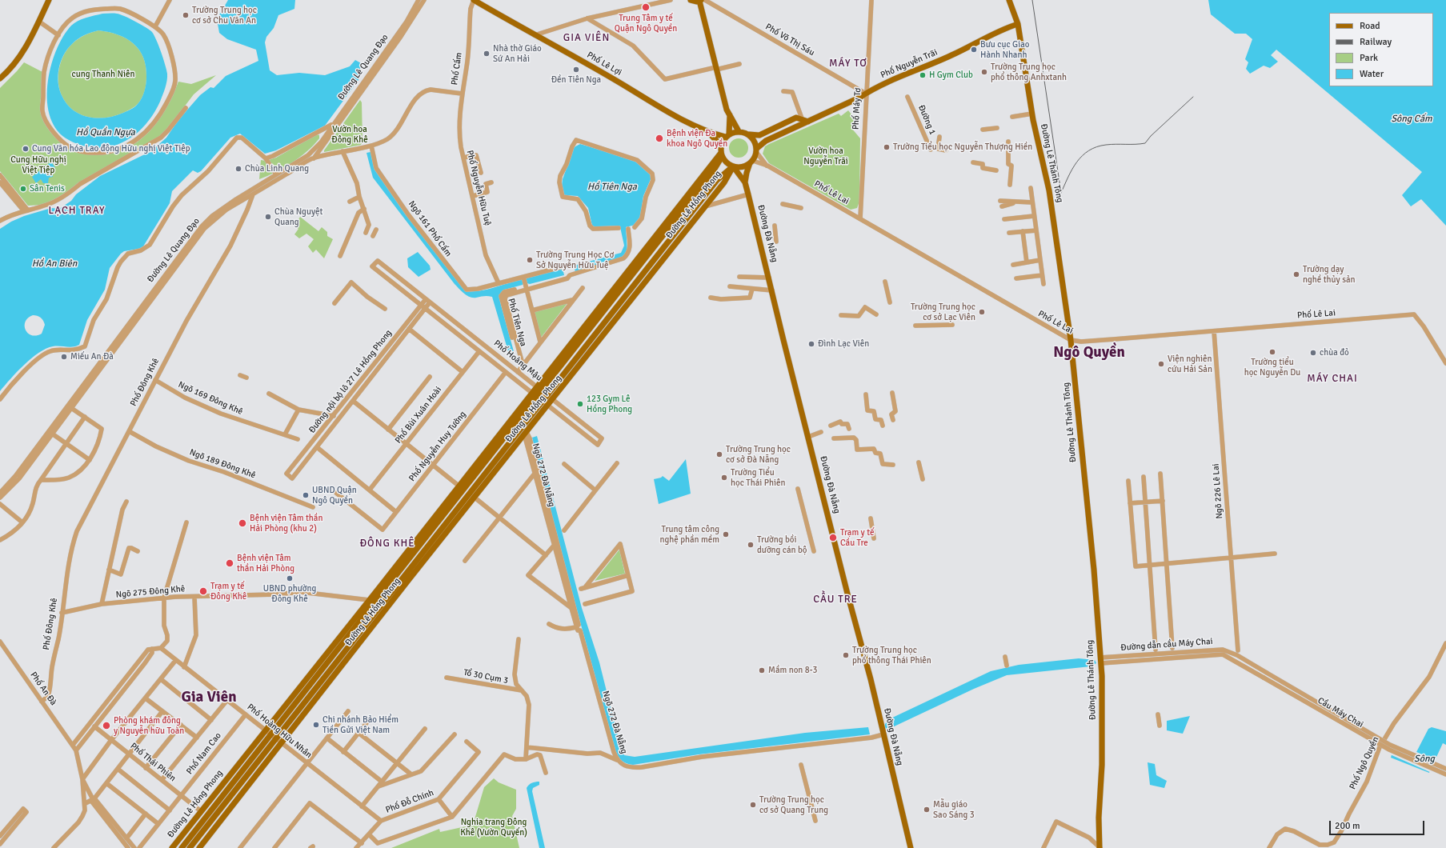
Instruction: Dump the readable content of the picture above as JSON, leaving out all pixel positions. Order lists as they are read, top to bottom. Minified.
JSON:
{"streets":{"main road":["Phố Lê Lợi","Phố Nguyễn Trãi","Đường Lê Thánh Tông","Đường Lê Hồng Phong","Đường Đà Nẵng"],"street":["Phố Võ Thị Sáu","Đường Lê Quang Đạo","Phố Cấm","Phố Máy Tơ","Đường 1","Phố Nguyễn Hữu Tuệ","Phố Lê Lai","Ngõ 161 Phố Cấm","Phố Tiên Nga","Phố Hoàng Mậu","Đường nội bộ lô 27 Lê Hồng Phong","Phố Đông Khê","Ngõ 169 Đông Khê","Phố Bùi Xuân Hoài","Phố Nguyễn Huy Tưởng","Ngõ 189 Đông Khê","Ngõ 272 Đà Nẵng","Ngõ 226 Lê Lai","Ngõ 275 Đông Khê","Đường dẫn cầu Máy Chai","Tổ 30 Cụm 3","Phố An Đà","Cầu Máy Chai","Phố Hoàng Hữu Nhân","Phố Nam Cao","Phố Thái Phiên","Phố Ngô Quyền","Phố Đỗ Chính"]},"crossings":[["Phố Võ Thị Sáu","Phố Nguyễn Trãi"],["Phố Võ Thị Sáu","Phố Máy Tơ"],["Phố Lê Lợi","Phố Nguyễn Trãi"],["Phố Lê Lợi","Phố Cấm"],["Phố Lê Lợi","Phố Lê Lai"],["Phố Lê Lợi","Đường Lê Hồng Phong"],["Phố Lê Lợi","Đường Đà Nẵng"],["Phố Nguyễn Trãi","Phố Máy Tơ"],["Phố Nguyễn Trãi","Đường Lê Thánh Tông"],["Phố Nguyễn Trãi","Phố Lê Lai"],["Phố Nguyễn Trãi","Đường Lê Hồng Phong"],["Phố Nguyễn Trãi","Đường Đà Nẵng"],["Đường Lê Quang Đạo","Phố Đông Khê"],["Phố Cấm","Phố Nguyễn Hữu Tuệ"],["Phố Cấm","Ngõ 161 Phố Cấm"],["Phố Máy Tơ","Phố Lê Lai"],["Đường Lê Thánh Tông","Phố Lê Lai"],["Đường Lê Thánh Tông","Đường dẫn cầu Máy Chai"],["Phố Nguyễn Hữu Tuệ","Ngõ 161 Phố Cấm"],["Phố Lê Lai","Đường Lê Hồng Phong"],["Phố Lê Lai","Đường Đà Nẵng"],["Phố Lê Lai","Ngõ 226 Lê Lai"],["Đường Lê Hồng Phong","Đường Đà Nẵng"],["Đường Lê Hồng Phong","Phố Hoàng Mậu"],["Đường Lê Hồng Phong","Ngõ 272 Đà Nẵng"],["Đường Lê Hồng Phong","Ngõ 275 Đông Khê"],["Đường Lê Hồng Phong","Phố Hoàng Hữu Nhân"],["Đường Lê Hồng Phong","Phố Thái Phiên"],["Đường Đà Nẵng","Ngõ 272 Đà Nẵng"],["Phố Hoàng Mậu","Đường nội bộ lô 27 Lê Hồng Phong"],["Phố Hoàng Mậu","Phố Bùi Xuân Hoài"],["Phố Hoàng Mậu","Phố Nguyễn Huy Tưởng"],["Phố Đông Khê","Ngõ 169 Đông Khê"],["Phố Đông Khê","Ngõ 189 Đông Khê"],["Phố Đông Khê","Ngõ 275 Đông Khê"],["Phố Đông Khê","Phố An Đà"],["Đường dẫn cầu Máy Chai","Cầu Máy Chai"],["Phố Hoàng Hữu Nhân","Phố Nam Cao"],["Phố Hoàng Hữu Nhân","Phố Đỗ Chính"],["Phố Nam Cao","Phố Thái Phiên"]],"districts":["GIA VIÊN","MÁY TƠ","LẠCH TRAY","Ngô Quyền","MÁY CHAI","ĐÔNG KHÊ","CẦU TRE","Gia Viên"],"water":["Sông Cấm","Hồ Quần Ngựa","Hồ Tiên Nga","Hồ An Biên","Sông"],"parks":["cung Thanh Niên","Vườn hoa Đông Khê","Vườn hoa Nguyễn Trãi","Cung Hữu nghị Việt Tiệp","Nghia trang Đông Khê (Vườn Quyến)"],"places":["Trung Tâm y tế Quận Ngô Quyền","Trường Trung học cơ sở Chu Văn An","Bưu cục Giao Hành Nhanh","Nhà thờ Giáo Sứ An Hải","Đền Tiên Nga","Trường Trung học phổ thông Anhxtanh","H Gym Club","Bệnh viện Đa khoa Ngô Quyền","Trường Tiểu học Nguyễn Thượng Hiền","Cung Văn hóa Lao động Hữu nghị Việt Tiệp","Chùa Linh Quang","Sân Tenis","Chùa Nguyệt Quang","Trường Trung Học Cơ Sở Nguyễn Hữu Tuệ","Trường dạy nghề thủy sản","Trường Trung học cơ sở Lạc Viên","Đình Lạc Viên","Trường tiểu học Nguyễn Du","chùa đỏ","Miếu An Đà","Viện nghiên cứu Hải Sản","123 Gym Lê Hồng Phong","Trường Trung học cơ sở Đà Nẵng","Trường Tiểu học Thái Phiên","UBND Quận Ngô Quyền","Bệnh viện Tâm thần Hải Phòng (khu 2)","Trung tâm công nghệ phần mềm","Trạm y tế Cầu Tre","Trường bồi dưỡng cán bộ","Bệnh viện Tâm thần Hải Phòng","UBND phường Đông Khê","Trạm y tế Đông Khê","Trường Trung học phổ thông Thái Phiên","Mầm non 8-3","Chi nhánh Bảo Hiểm Tiền Gửi Việt Nam","Phòng khám đông y Nguyễn hữu Toàn","Trường Trung học cơ sở Quang Trung","Mẫu giáo Sao Sáng 3"],"legend":["Road","Railway","Park","Water"],"scale_bar":"200 m"}
